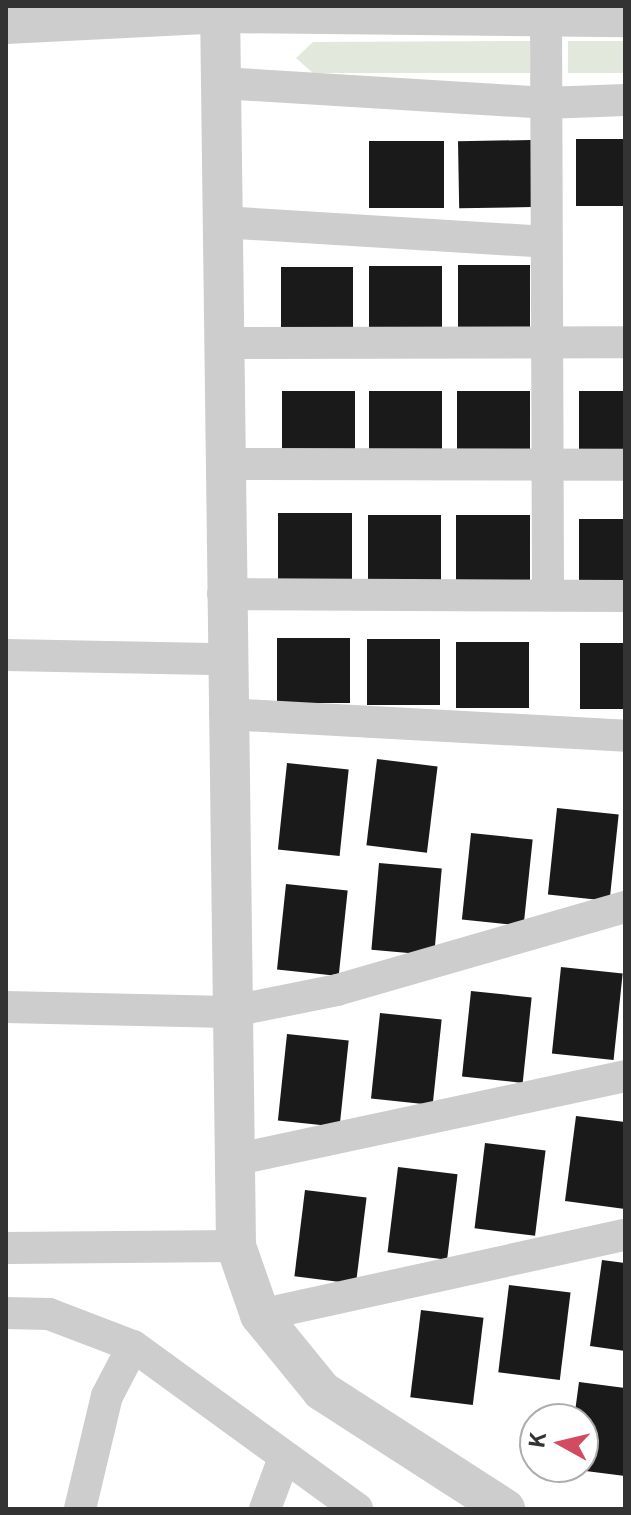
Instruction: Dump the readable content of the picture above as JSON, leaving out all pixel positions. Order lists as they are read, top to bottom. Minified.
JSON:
{"north":"left"}
